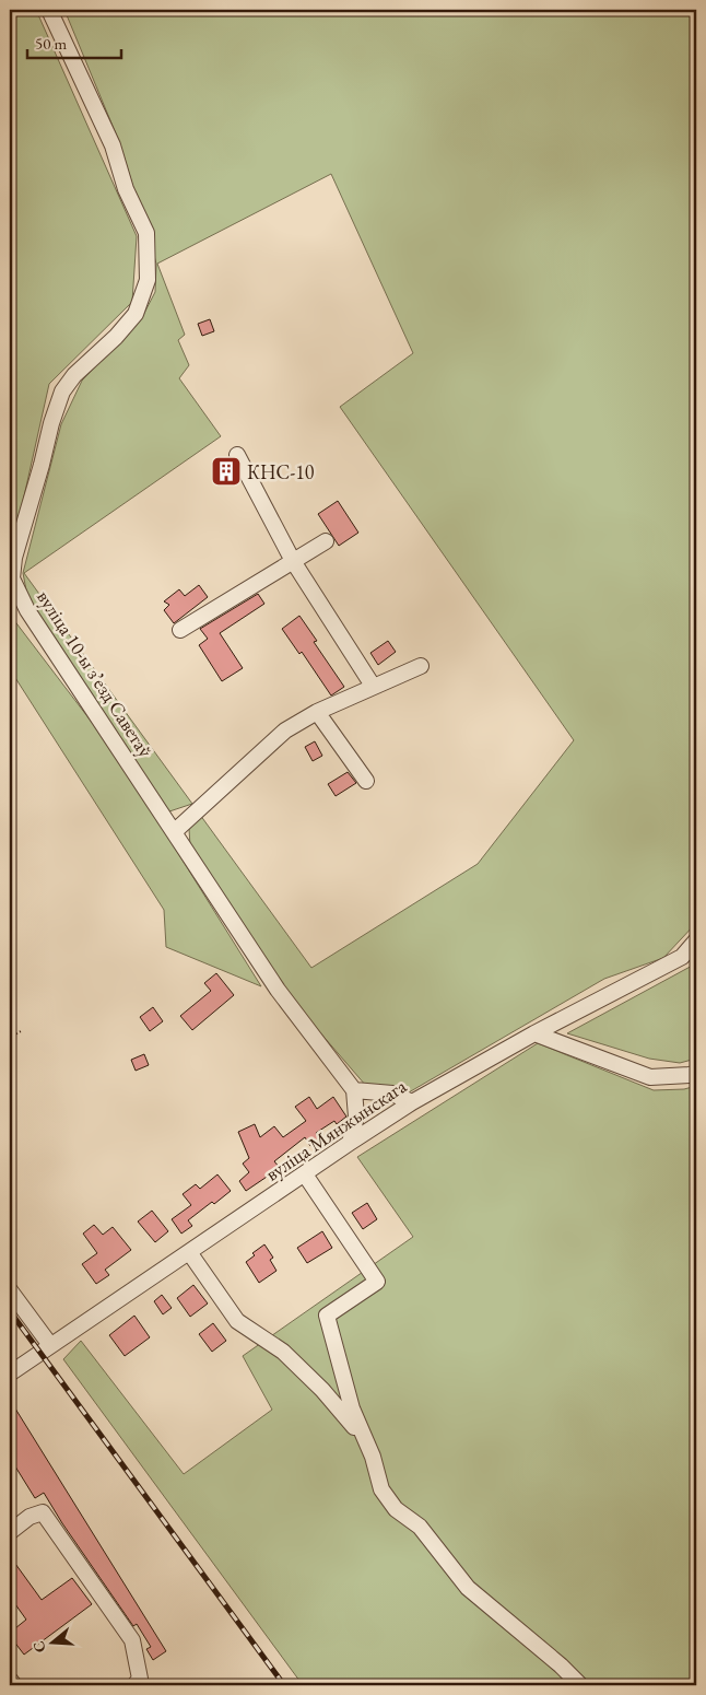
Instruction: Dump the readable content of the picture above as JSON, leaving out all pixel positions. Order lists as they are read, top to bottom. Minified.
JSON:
{"streets":{"street":["вуліца 10-ы зʼезд Саветаў","вуліца Мянжынскага"]},"places":{"building":["КНС-10"]},"scale_bar":"50 m","north":"left"}
